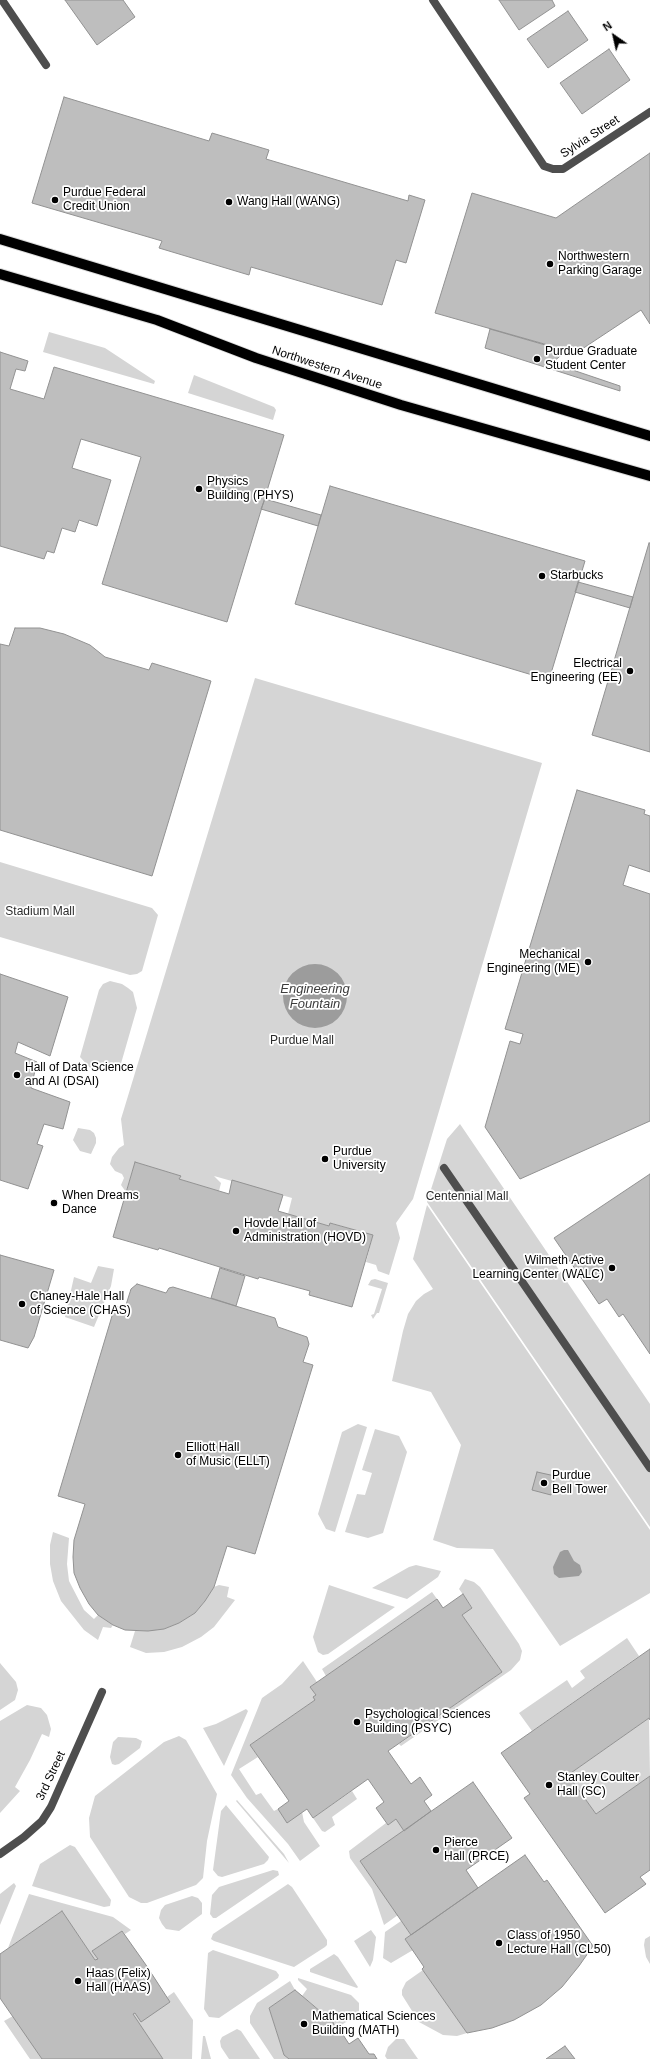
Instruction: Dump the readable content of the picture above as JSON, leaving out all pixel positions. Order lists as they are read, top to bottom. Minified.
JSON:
{"streets":{"main road":["Northwestern Avenue"],"street":["Sylvia Street","3rd Street"]},"water":["Engineering Fountain"],"parks":["Stadium Mall","Purdue Mall","Centennial Mall"],"places":["Purdue Federal Credit Union","Wang Hall (WANG)","Northwestern Parking Garage","Purdue Graduate Student Center","Physics Building (PHYS)","Starbucks","Electrical Engineering (EE)","Mechanical Engineering (ME)","Hall of Data Science and AI (DSAI)","Purdue University","When Dreams Dance","Hovde Hall of Administration (HOVD)","Wilmeth Active Learning Center (WALC)","Chaney-Hale Hall of Science (CHAS)","Elliott Hall of Music (ELLT)","Purdue Bell Tower","Psychological Sciences Building (PSYC)","Stanley Coulter Hall (SC)","Pierce Hall (PRCE)","Class of 1950 Lecture Hall (CL50)","Haas (Felix) Hall (HAAS)","Mathematical Sciences Building (MATH)"],"north":"top left"}
